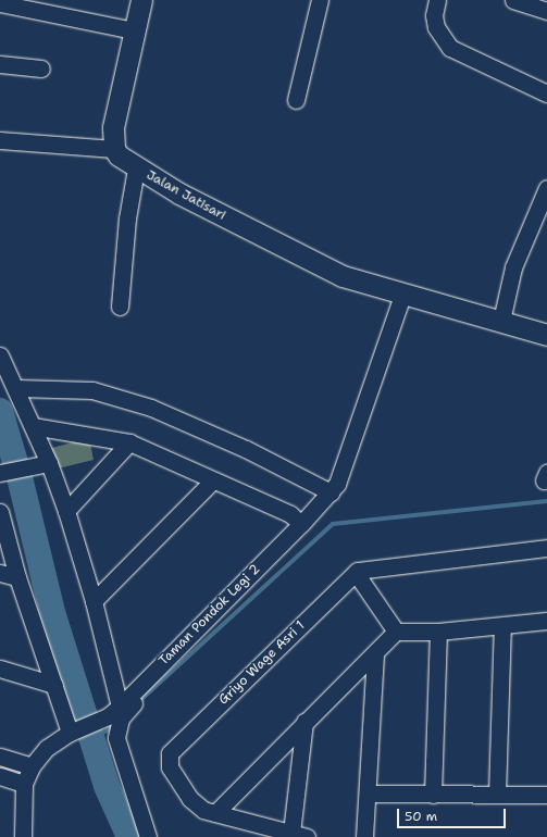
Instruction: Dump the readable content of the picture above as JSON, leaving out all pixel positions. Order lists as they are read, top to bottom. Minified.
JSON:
{"streets":{"street":["Jalan Jatisari","Taman Pondok Legi 2","Griyo Wage Asri 1"]},"scale_bar":"50 m"}
